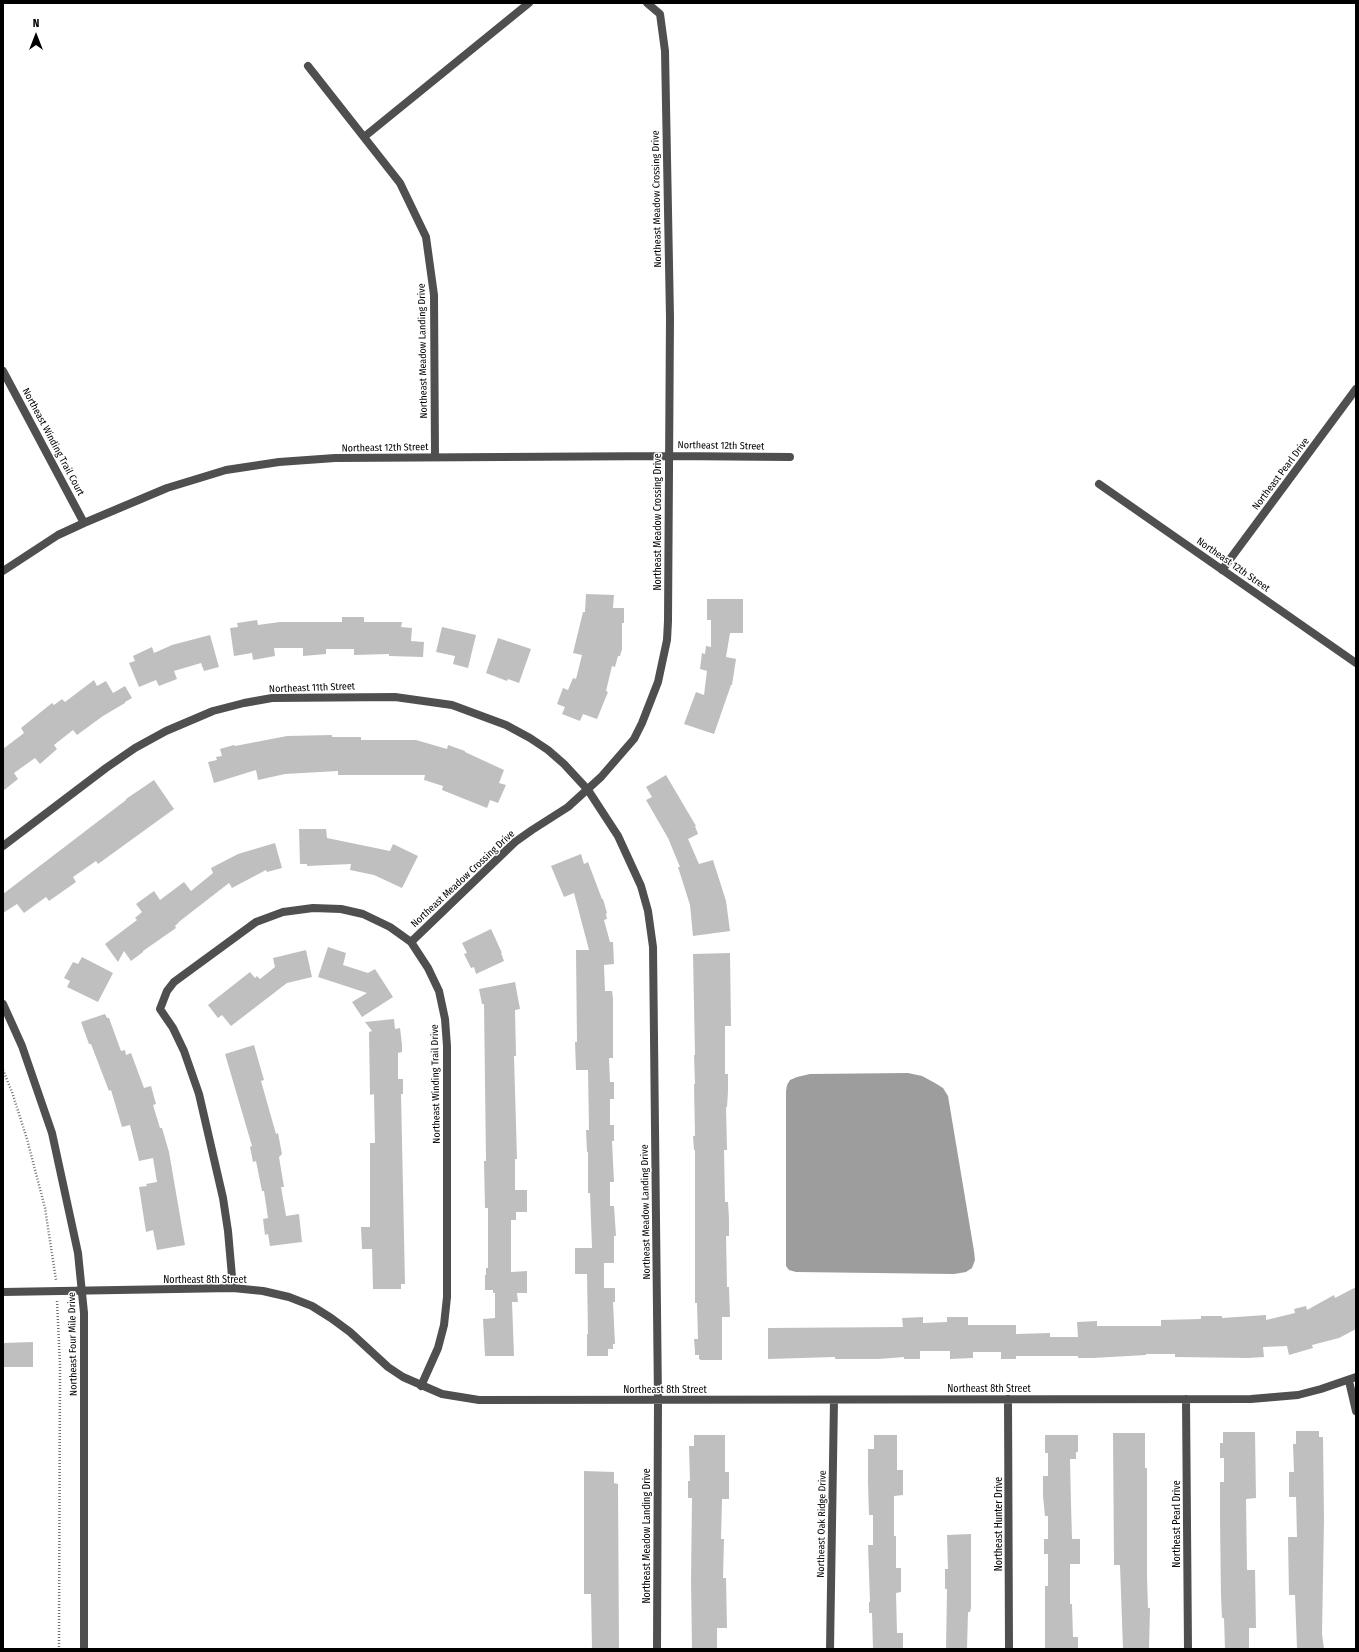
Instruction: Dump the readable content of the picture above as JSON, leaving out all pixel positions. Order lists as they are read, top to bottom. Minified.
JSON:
{"streets":{"street":["Northeast Meadow Crossing Drive","Northeast Meadow Landing Drive","Northeast Winding Trail Court","Northeast 12th Street","Northeast Pearl Drive","Northeast 11th Street","Northeast Winding Trail Drive","Northeast 8th Street","Northeast Four Mile Drive","Northeast Oak Ridge Drive","Northeast Hunter Drive"]},"crossings":[["Northeast Meadow Crossing Drive","Northeast Meadow Landing Drive"],["Northeast Meadow Crossing Drive","Northeast 12th Street"],["Northeast Meadow Crossing Drive","Northeast 11th Street"],["Northeast Meadow Crossing Drive","Northeast Winding Trail Drive"],["Northeast Meadow Landing Drive","Northeast 12th Street"],["Northeast Meadow Landing Drive","Northeast 11th Street"],["Northeast Meadow Landing Drive","Northeast 8th Street"],["Northeast Winding Trail Court","Northeast 12th Street"],["Northeast 12th Street","Northeast Pearl Drive"],["Northeast Pearl Drive","Northeast 8th Street"],["Northeast Winding Trail Drive","Northeast 8th Street"],["Northeast 8th Street","Northeast Four Mile Drive"],["Northeast 8th Street","Northeast Oak Ridge Drive"],["Northeast 8th Street","Northeast Hunter Drive"]],"north":"top"}
